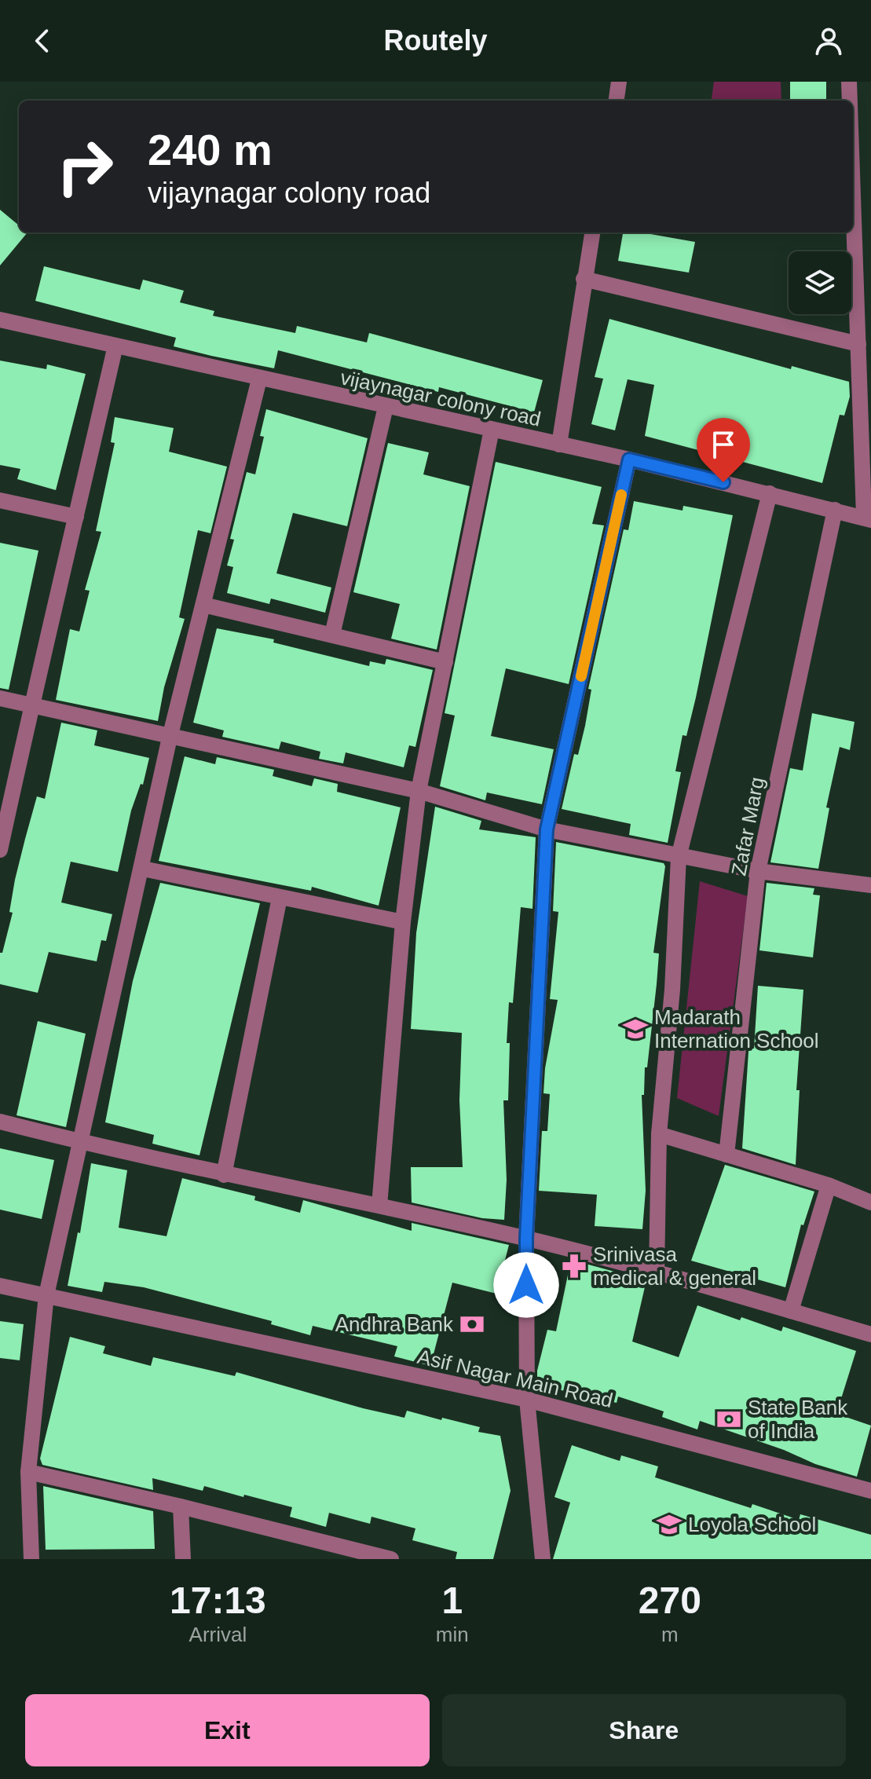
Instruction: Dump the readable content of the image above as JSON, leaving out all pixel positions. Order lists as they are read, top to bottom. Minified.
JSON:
{"streets":{"street":["vijaynagar colony road","Zafar Marg","Asif Nagar Main Road"]},"crossings":[["vijaynagar colony road","Zafar Marg"]],"places":{"school or university":["Madarath Internation School","Loyola School"],"pharmacy":["Srinivasa medical & general"],"bank":["Andhra Bank","State Bank of India"]},"page":{"header":"Routely","turn":["240 m","vijaynagar colony road"],"eta":["17:13","Arrival","1","min","270","m"],"buttons":["Exit","Share"]}}
